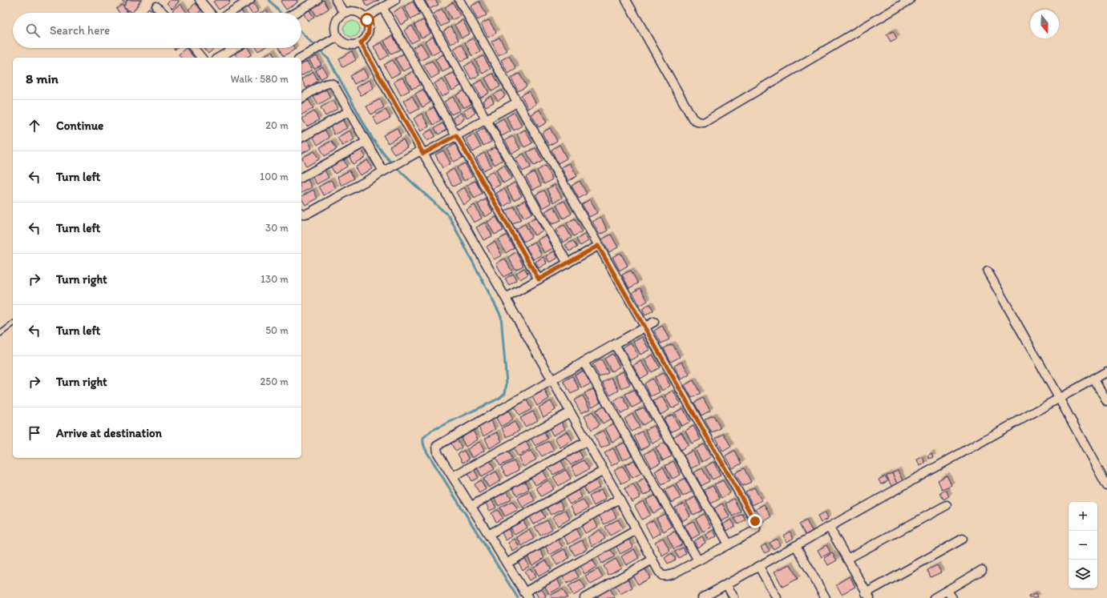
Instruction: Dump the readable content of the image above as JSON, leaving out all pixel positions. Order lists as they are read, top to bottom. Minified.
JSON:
{"north":"bottom","page":{"search":"Search here","heading":["8 min","Walk · 580 m"],"list":[["Continue","20 m"],["Turn left","100 m"],["Turn left","30 m"],["Turn right","130 m"],["Turn left","50 m"],["Turn right","250 m"],"Arrive at destination"],"map_buttons":["+","−"]}}
